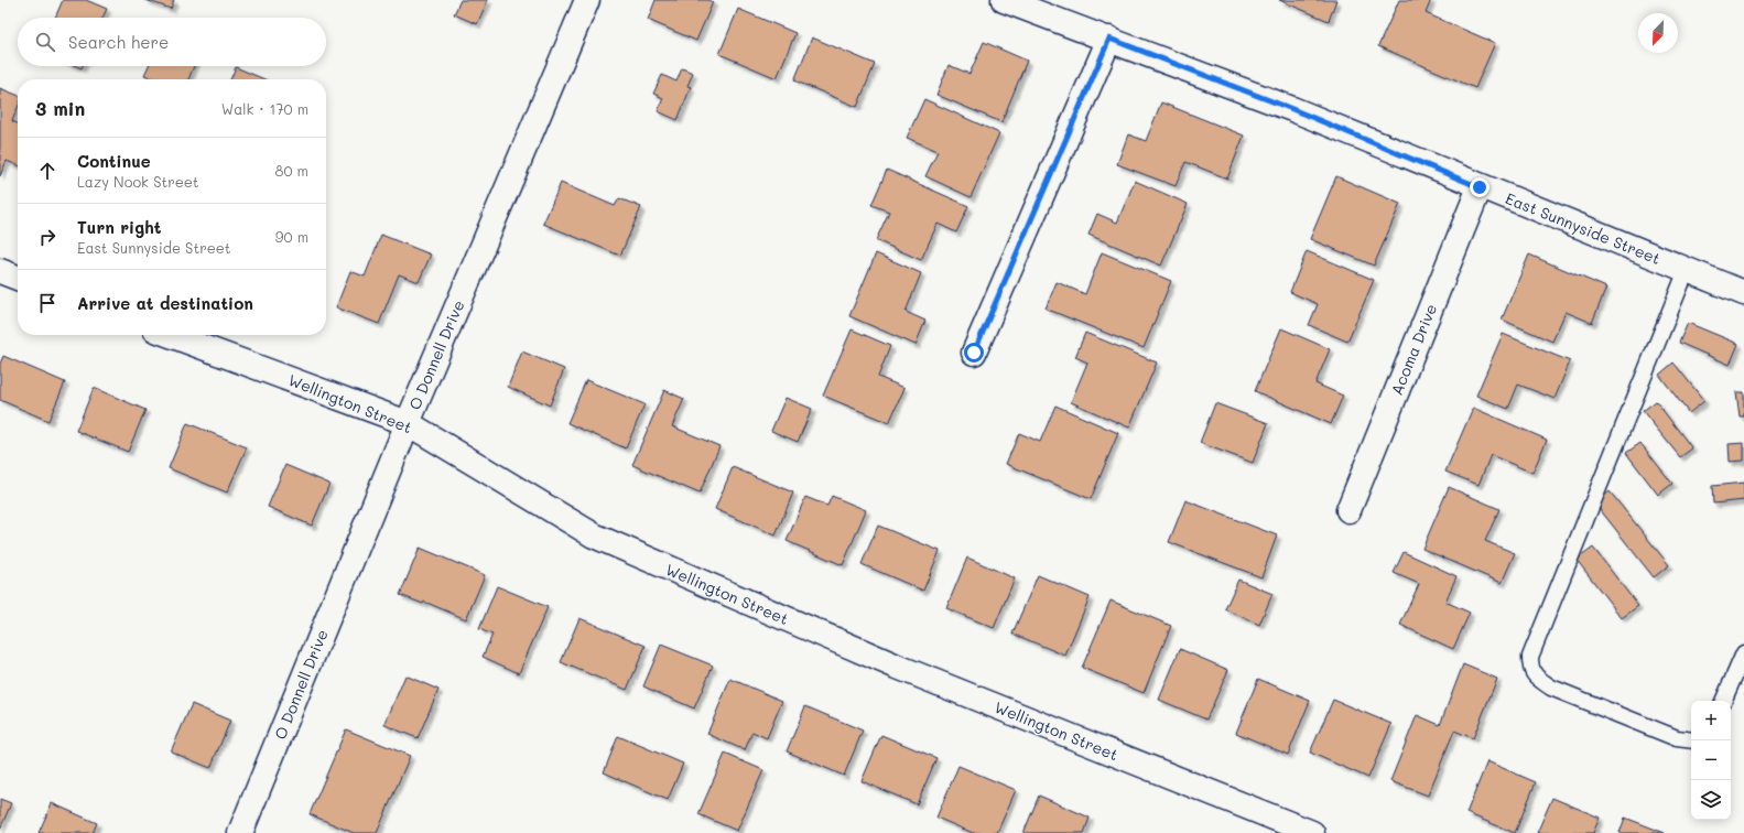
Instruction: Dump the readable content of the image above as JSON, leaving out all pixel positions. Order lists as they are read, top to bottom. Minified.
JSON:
{"streets":{"street":["East Sunnyside Street","Acoma Drive","O Donnell Drive","Wellington Street"]},"crossings":[["East Sunnyside Street","Acoma Drive"],["O Donnell Drive","Wellington Street"]],"north":"bottom left","page":{"search":"Search here","heading":["3 min","Walk · 170 m"],"list":[["Continue","Lazy Nook Street","80 m"],["Turn right","East Sunnyside Street","90 m"],"Arrive at destination"],"map_buttons":["+","−"]}}
